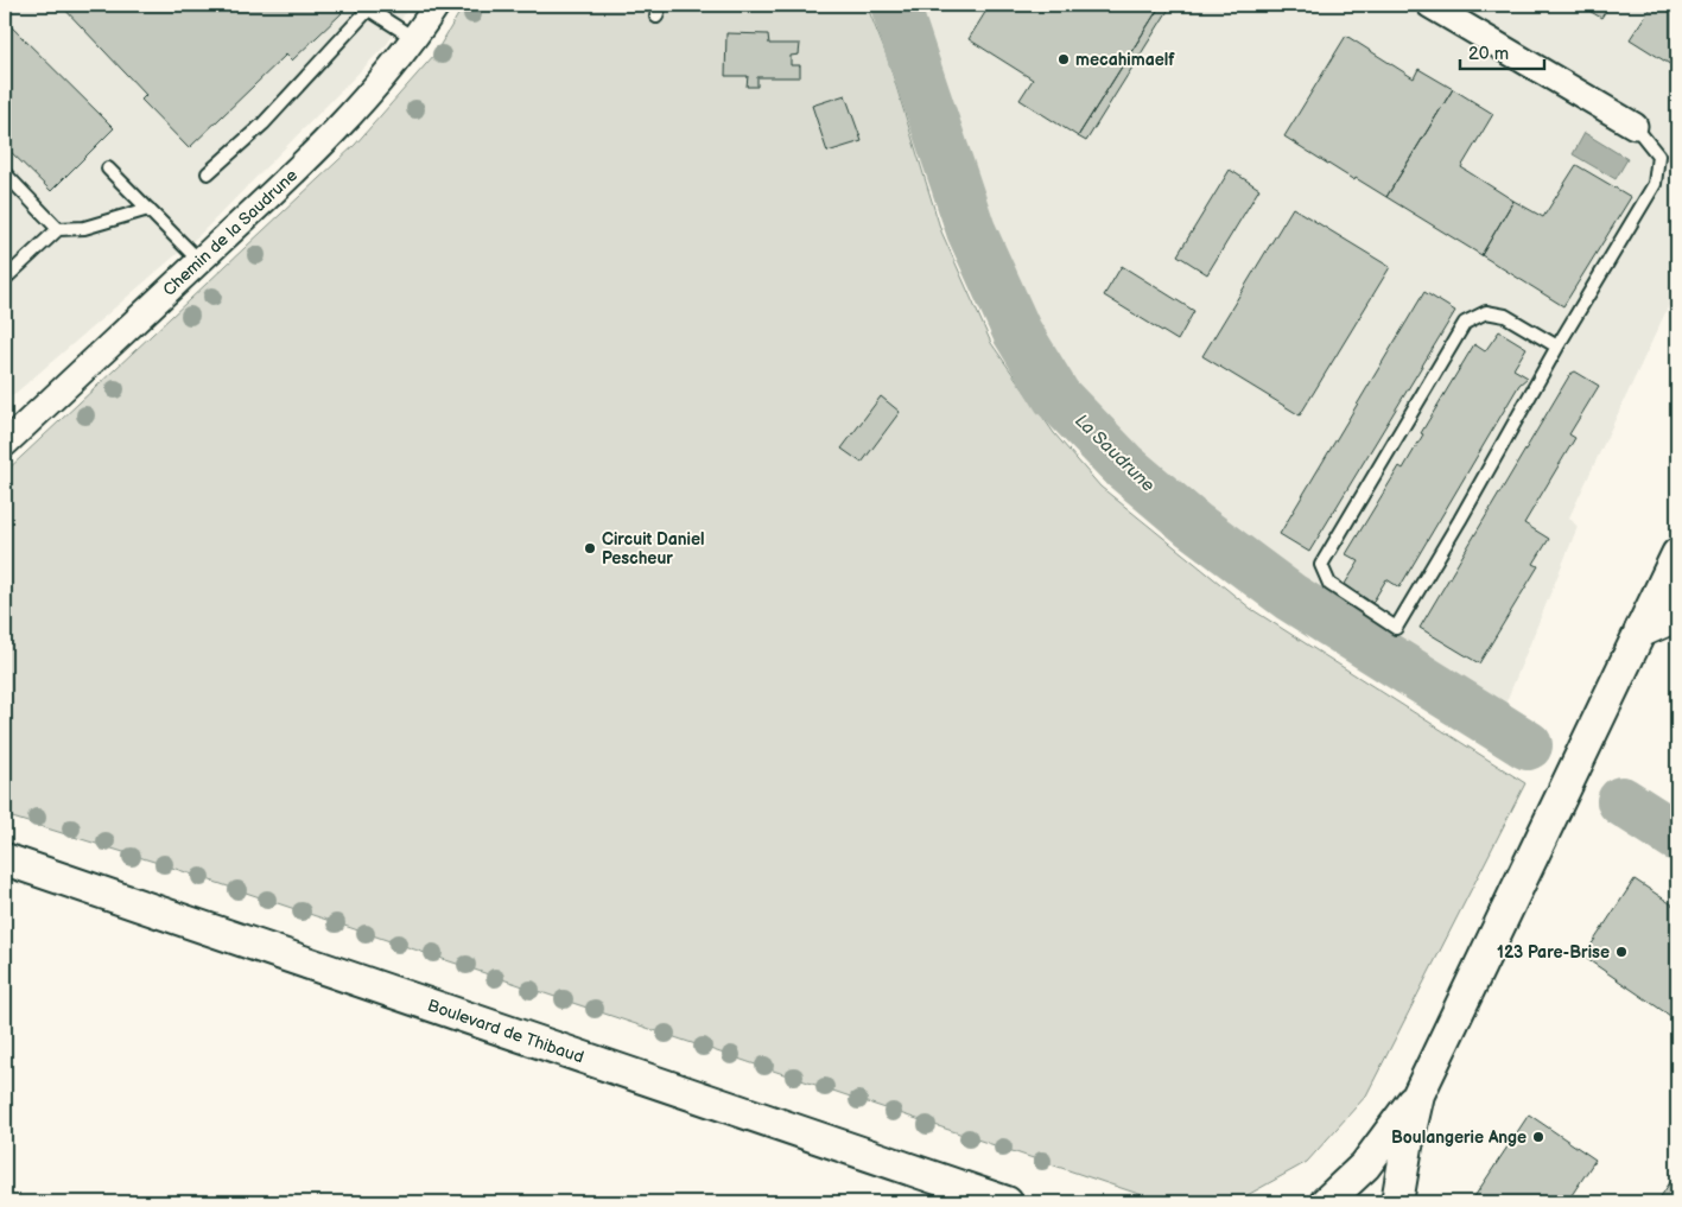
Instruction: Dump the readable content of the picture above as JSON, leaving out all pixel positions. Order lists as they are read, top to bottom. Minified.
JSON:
{"streets":{"street":["Chemin de la Saudrune","Boulevard de Thibaud"]},"water":["La Saudrune"],"places":["mecahimaelf","Circuit Daniel Pescheur","123 Pare-Brise","Boulangerie Ange"],"scale_bar":"20 m"}
